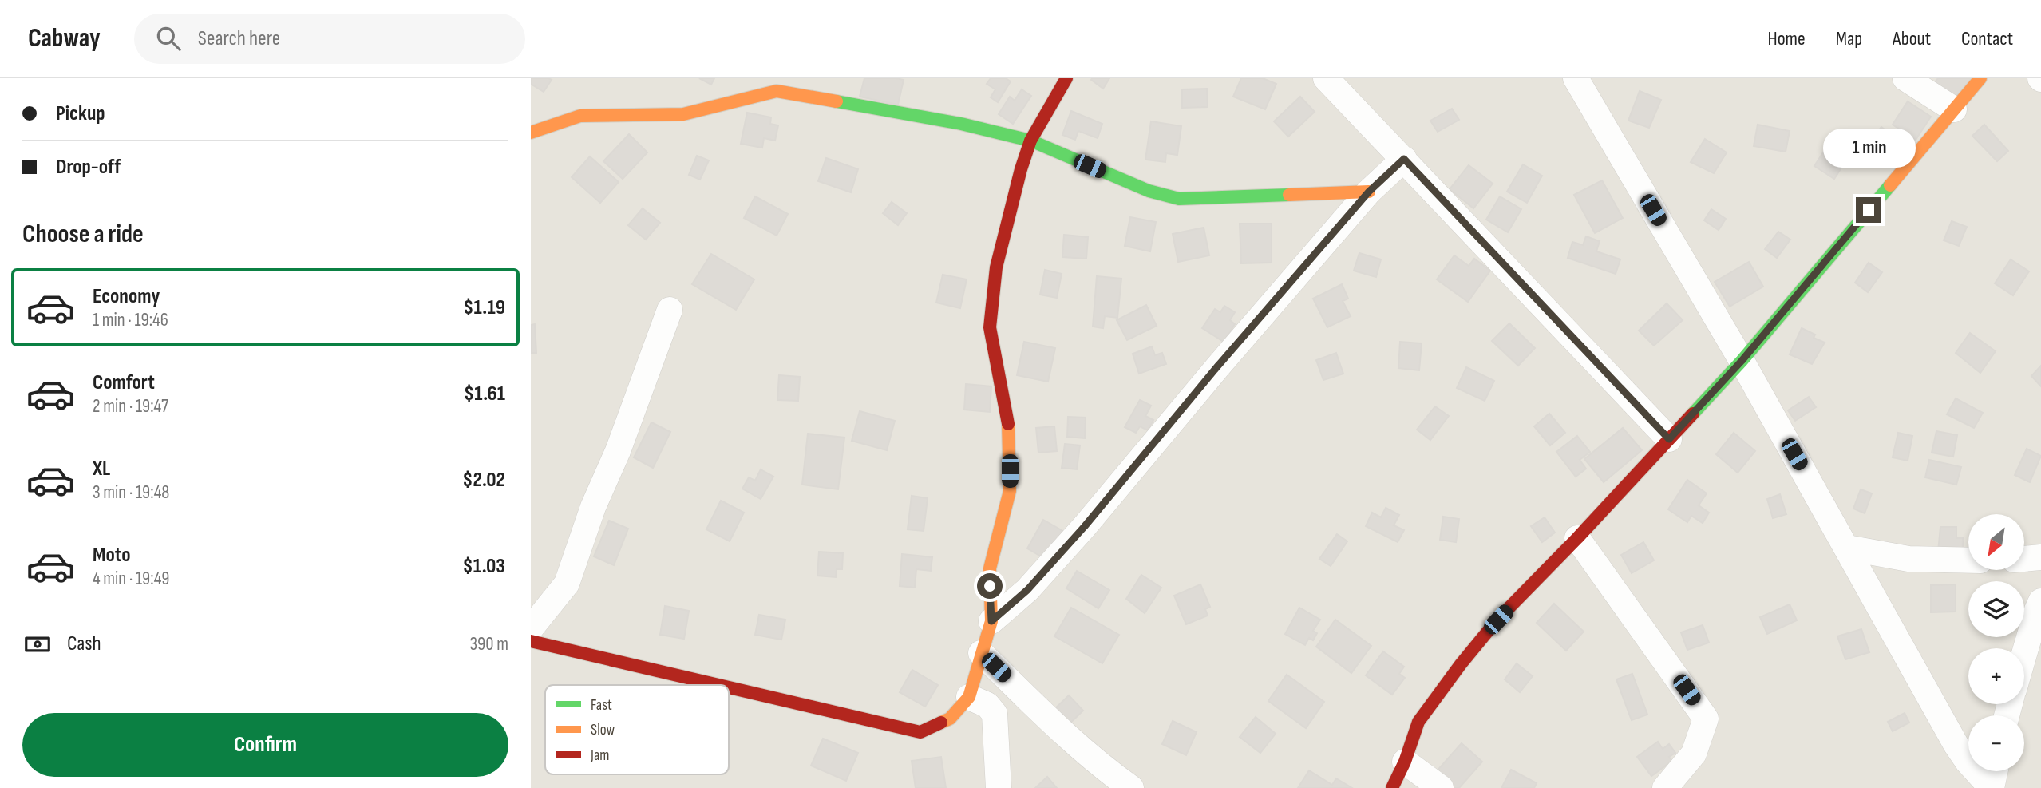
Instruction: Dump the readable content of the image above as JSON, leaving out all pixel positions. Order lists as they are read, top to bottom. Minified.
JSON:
{"legend":["Fast","Slow","Jam"],"north":"bottom left","page":{"header":"Cabway","search":"Search here","nav":["Home","Map","About","Contact"],"banner":["Pickup","Drop-off"],"bubble":"1 min","heading":"Choose a ride","list":[{"name":"Economy","note":"1 min · 19:46","value":"$1.19"},{"name":"Comfort","note":"2 min · 19:47","value":"$1.61"},{"name":"XL","note":"3 min · 19:48","value":"$2.02"},{"name":"Moto","note":"4 min · 19:49","value":"$1.03"}],"map_buttons":["+","−"],"pay":["Cash","390 m"],"buttons":"Confirm"}}
